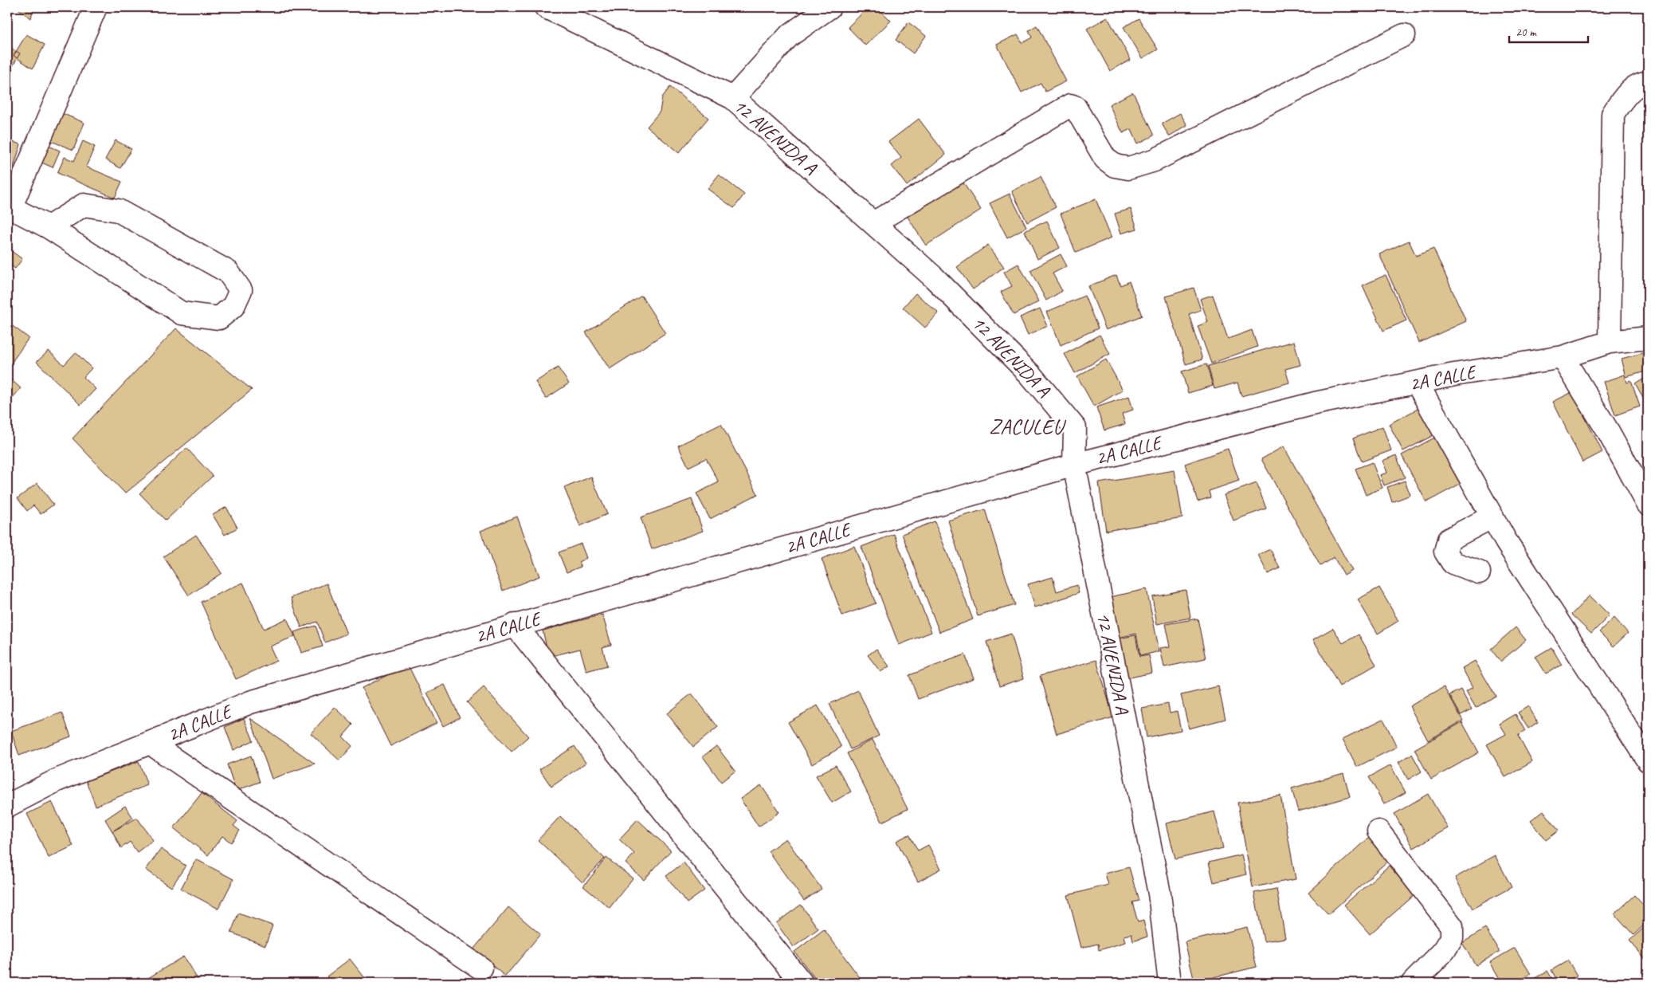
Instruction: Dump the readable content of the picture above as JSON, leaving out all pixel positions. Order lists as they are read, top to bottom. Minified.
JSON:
{"streets":{"street":["12 AVENIDA A","2A CALLE"]},"crossings":[["12 AVENIDA A","2A CALLE"]],"districts":["ZACULEU"],"scale_bar":"20 m"}
